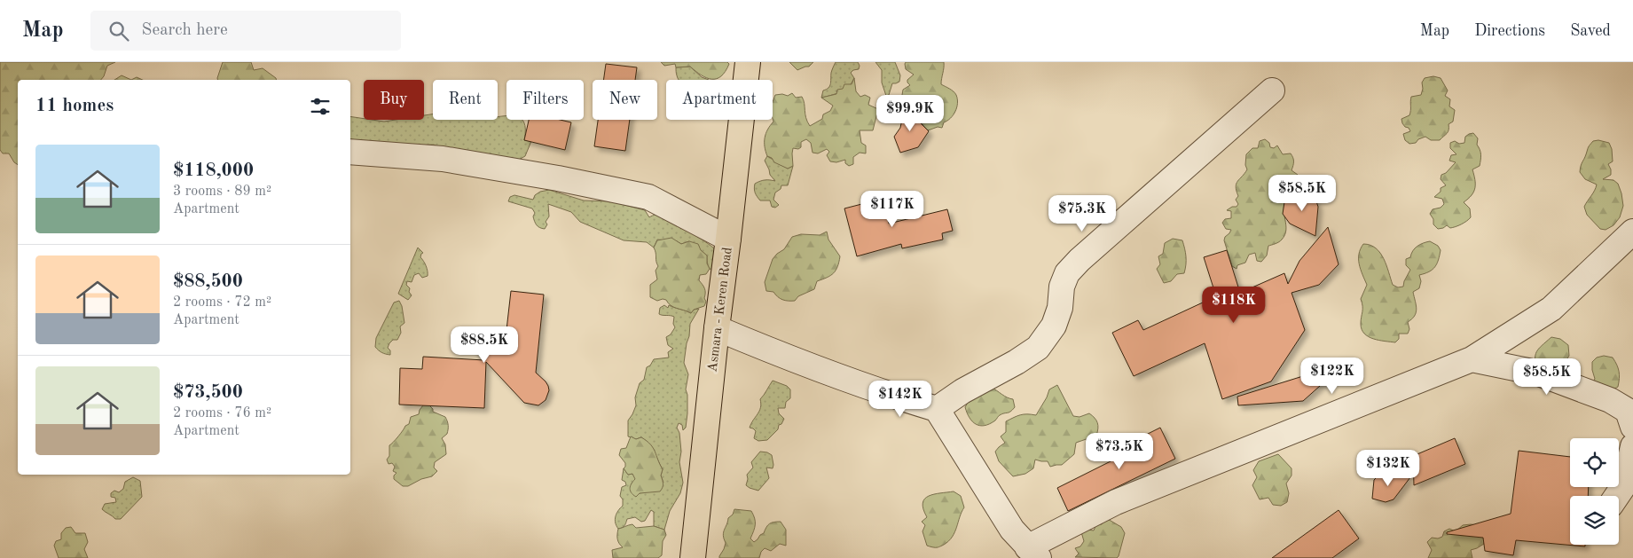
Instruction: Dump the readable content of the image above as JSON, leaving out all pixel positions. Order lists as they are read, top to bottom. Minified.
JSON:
{"streets":{"highway":["Asmara - Keren Road"]},"page":{"header":"Map","search":"Search here","nav":["Map","Directions","Saved"],"chip":["Buy","Rent","Filters","New","Apartment"],"heading":"11 homes","price":["$99.9K","$58.5K","$117K","$75.3K","$118K","$88.5K","$122K","$58.5K","$142K","$73.5K","$132K"],"list":[{"name":"$118,000","note":"3 rooms · 89 m² · Apartment"},{"name":"$88,500","note":"2 rooms · 72 m² · Apartment"},{"name":"$73,500","note":"2 rooms · 76 m² · Apartment"}]}}
